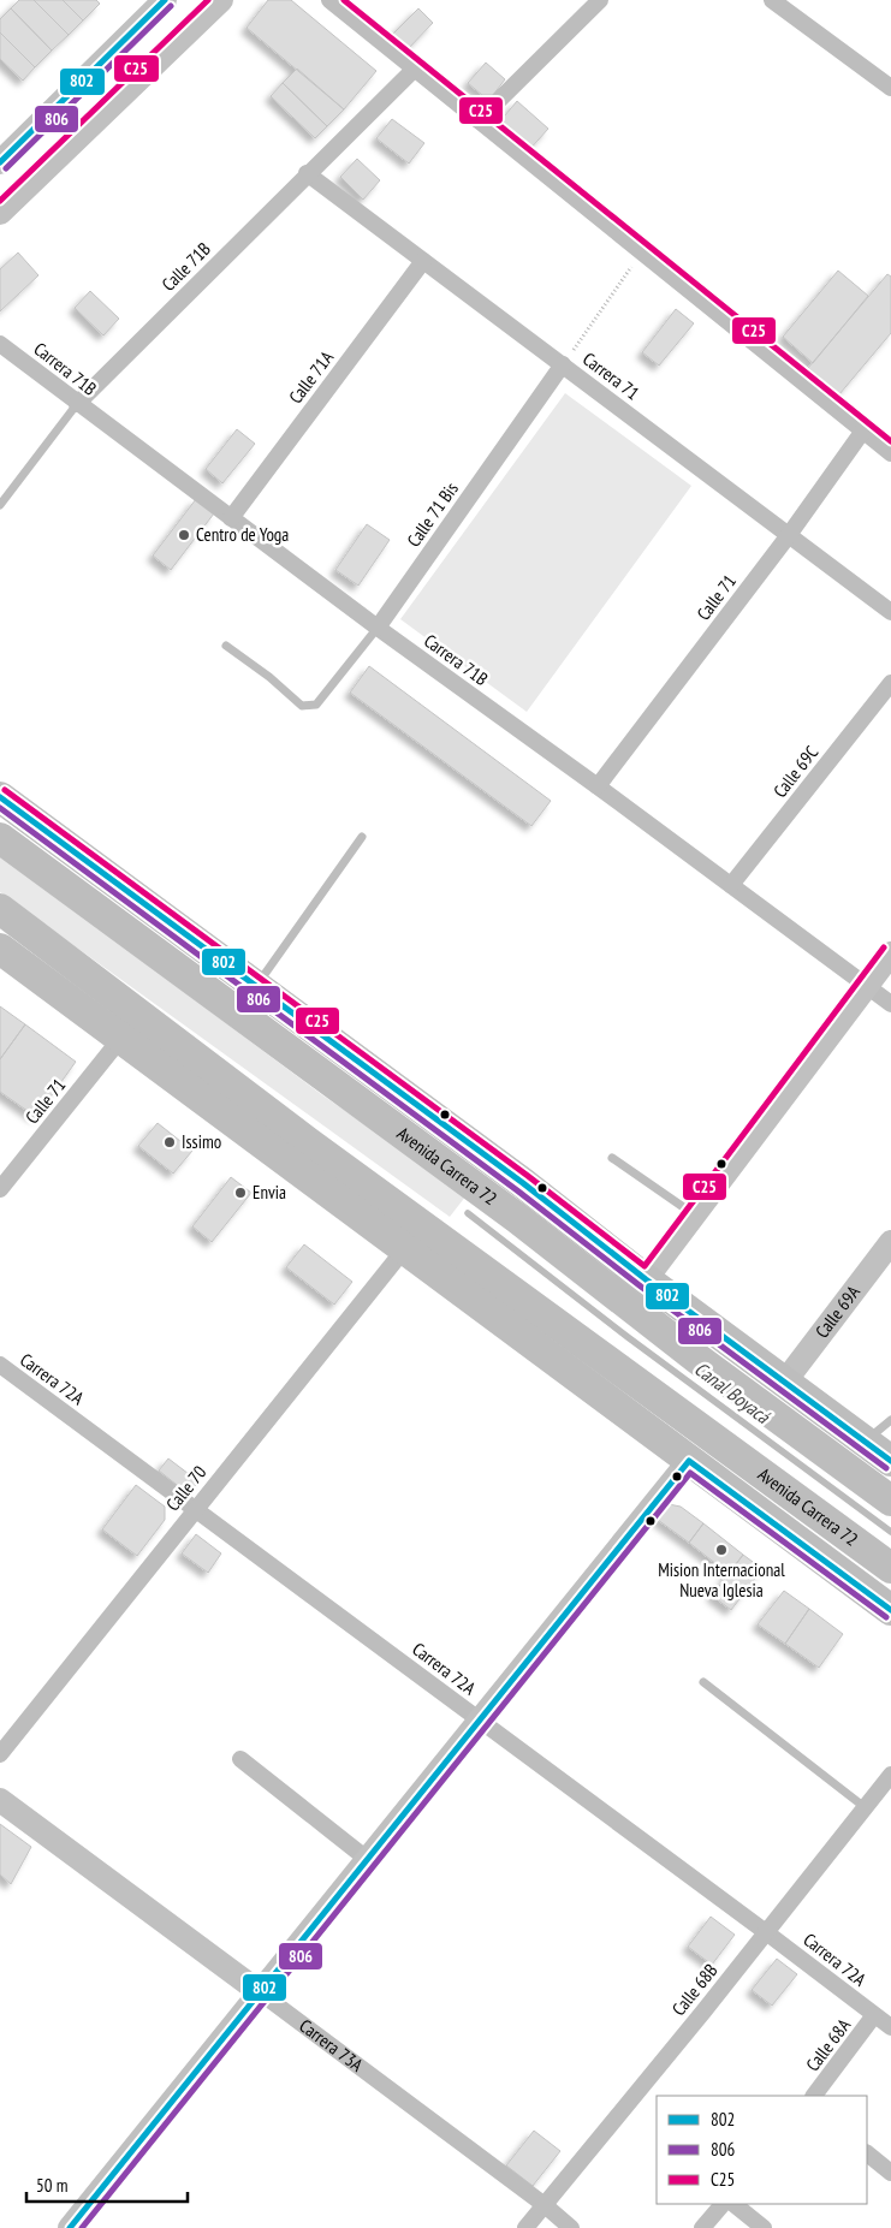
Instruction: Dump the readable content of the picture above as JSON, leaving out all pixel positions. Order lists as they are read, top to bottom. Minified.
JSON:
{"streets":{"highway":["Avenida Carrera 72"],"street":["Calle 71B","Carrera 71B","Carrera 71","Calle 71A","Calle 71 Bis","Calle 71","Calle 69C","Calle 69A","Carrera 72A","Calle 70","Calle 68B","Carrera 73A","Calle 68A"]},"crossings":[["Calle 71B","Carrera 71B"],["Calle 71B","Carrera 71"],["Carrera 71B","Calle 71A"],["Carrera 71B","Calle 71 Bis"],["Carrera 71B","Calle 71"],["Carrera 71B","Calle 69C"],["Carrera 71","Calle 71A"],["Carrera 71","Calle 71 Bis"],["Carrera 71","Calle 71"],["Calle 71","Avenida Carrera 72"],["Avenida Carrera 72","Calle 69A"],["Avenida Carrera 72","Calle 70"],["Carrera 72A","Calle 70"],["Carrera 72A","Calle 68B"],["Carrera 72A","Calle 68A"],["Calle 68B","Carrera 73A"]],"water":["Canal Boyacá"],"places":["Centro de Yoga","Issimo","Envia","Mision Internacional Nueva Iglesia"],"lines":["transit line 802","transit line C25","transit line 806"],"legend":["802","806","C25"],"scale_bar":"50 m"}
